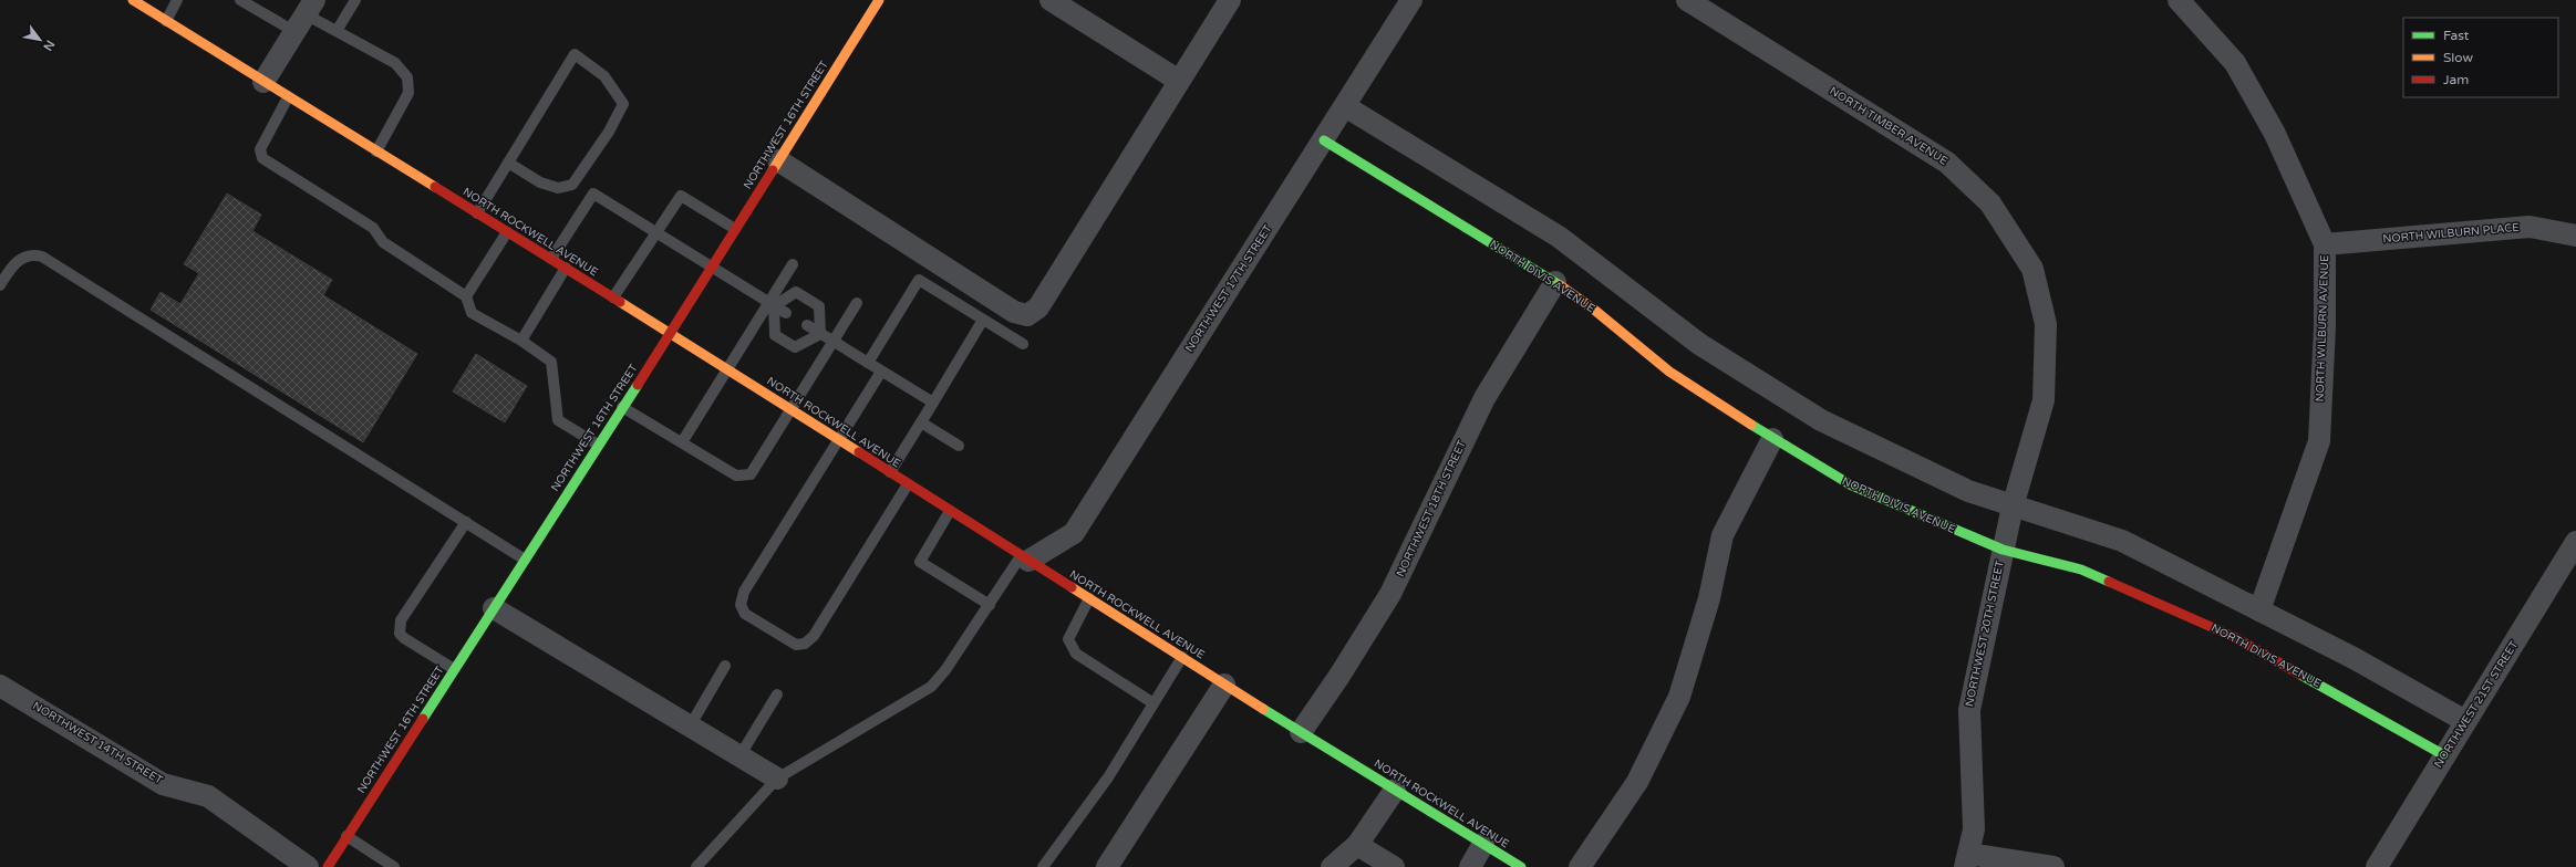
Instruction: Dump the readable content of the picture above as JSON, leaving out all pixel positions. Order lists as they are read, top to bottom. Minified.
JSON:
{"streets":{"street":["NORTHWEST 16TH STREET","NORTH TIMBER AVENUE","NORTH ROCKWELL AVENUE","NORTH WILBURN PLACE","NORTH DIVIS AVENUE","NORTHWEST 17TH STREET","NORTH WILBURN AVENUE","NORTHWEST 18TH STREET","NORTHWEST 20TH STREET","NORTHWEST 21ST STREET","NORTHWEST 14TH STREET"]},"crossings":[["NORTHWEST 16TH STREET","NORTH ROCKWELL AVENUE"],["NORTH TIMBER AVENUE","NORTHWEST 20TH STREET"],["NORTH ROCKWELL AVENUE","NORTHWEST 17TH STREET"],["NORTH ROCKWELL AVENUE","NORTHWEST 18TH STREET"],["NORTH WILBURN PLACE","NORTH WILBURN AVENUE"],["NORTH DIVIS AVENUE","NORTHWEST 17TH STREET"],["NORTH DIVIS AVENUE","NORTHWEST 18TH STREET"],["NORTH DIVIS AVENUE","NORTHWEST 20TH STREET"],["NORTH DIVIS AVENUE","NORTHWEST 21ST STREET"]],"legend":["Fast","Slow","Jam"],"north":"bottom right"}
